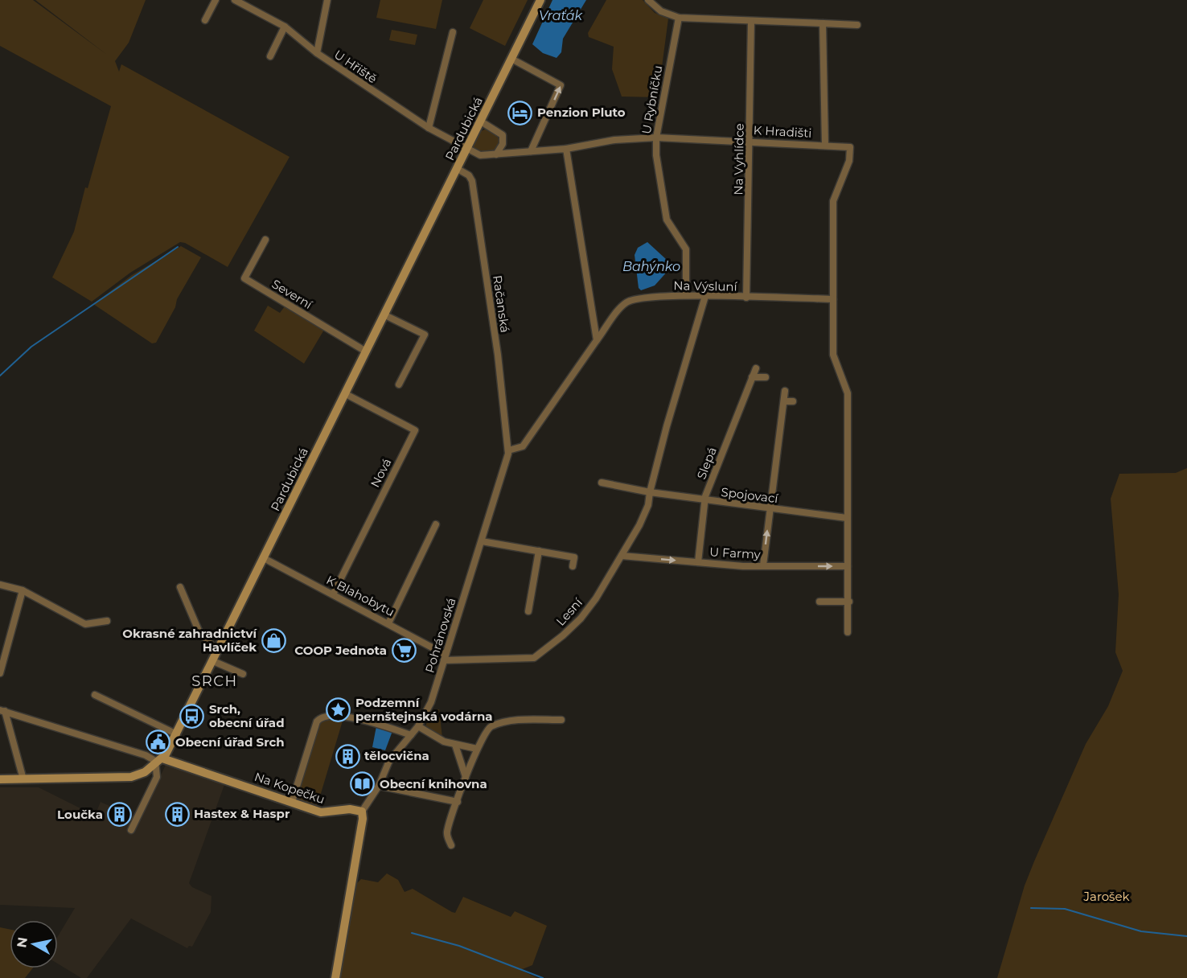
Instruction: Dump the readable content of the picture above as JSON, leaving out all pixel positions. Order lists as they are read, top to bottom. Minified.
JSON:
{"streets":{"street":["U Hřiště","U Rybníčku","Pardubická","K Hradišti","Na Vyhlídce","Na Výsluní","Severní","Račanská","Slepá","Nová","Spojovací","U Farmy","K Blahobytu","Lesní","Pohránovská","Na Kopečku"]},"crossings":[["U Hřiště","Pardubická"],["U Rybníčku","K Hradišti"],["U Rybníčku","Na Výsluní"],["Pardubická","Severní"],["Pardubická","Račanská"],["Pardubická","Nová"],["Pardubická","K Blahobytu"],["Pardubická","Na Kopečku"],["K Hradišti","Na Vyhlídce"],["K Hradišti","Na Výsluní"],["Na Vyhlídce","Na Výsluní"],["Na Výsluní","Račanská"],["Na Výsluní","Lesní"],["Na Výsluní","Pohránovská"],["Račanská","Pohránovská"],["Slepá","Spojovací"],["Slepá","U Farmy"],["Nová","K Blahobytu"],["Spojovací","Lesní"],["U Farmy","Lesní"],["K Blahobytu","Lesní"],["K Blahobytu","Pohránovská"],["Lesní","Pohránovská"],["Pohránovská","Na Kopečku"]],"one_way":["U Farmy"],"districts":["SRCH"],"water":["Vraťák","Bahýnko"],"parks":["Jarošek"],"places":{"hotel":["Penzion Pluto"],"shop":["Okrasné zahradnictví Havlíček"],"supermarket":["COOP Jednota"],"place":["Podzemní pernštejnská vodárna"],"bus stop":["Srch, obecní úřad"],"public building":["Obecní úřad Srch"],"building":["tělocvična","Hastex & Haspr","Loučka"],"library":["Obecní knihovna"]},"north":"left"}
